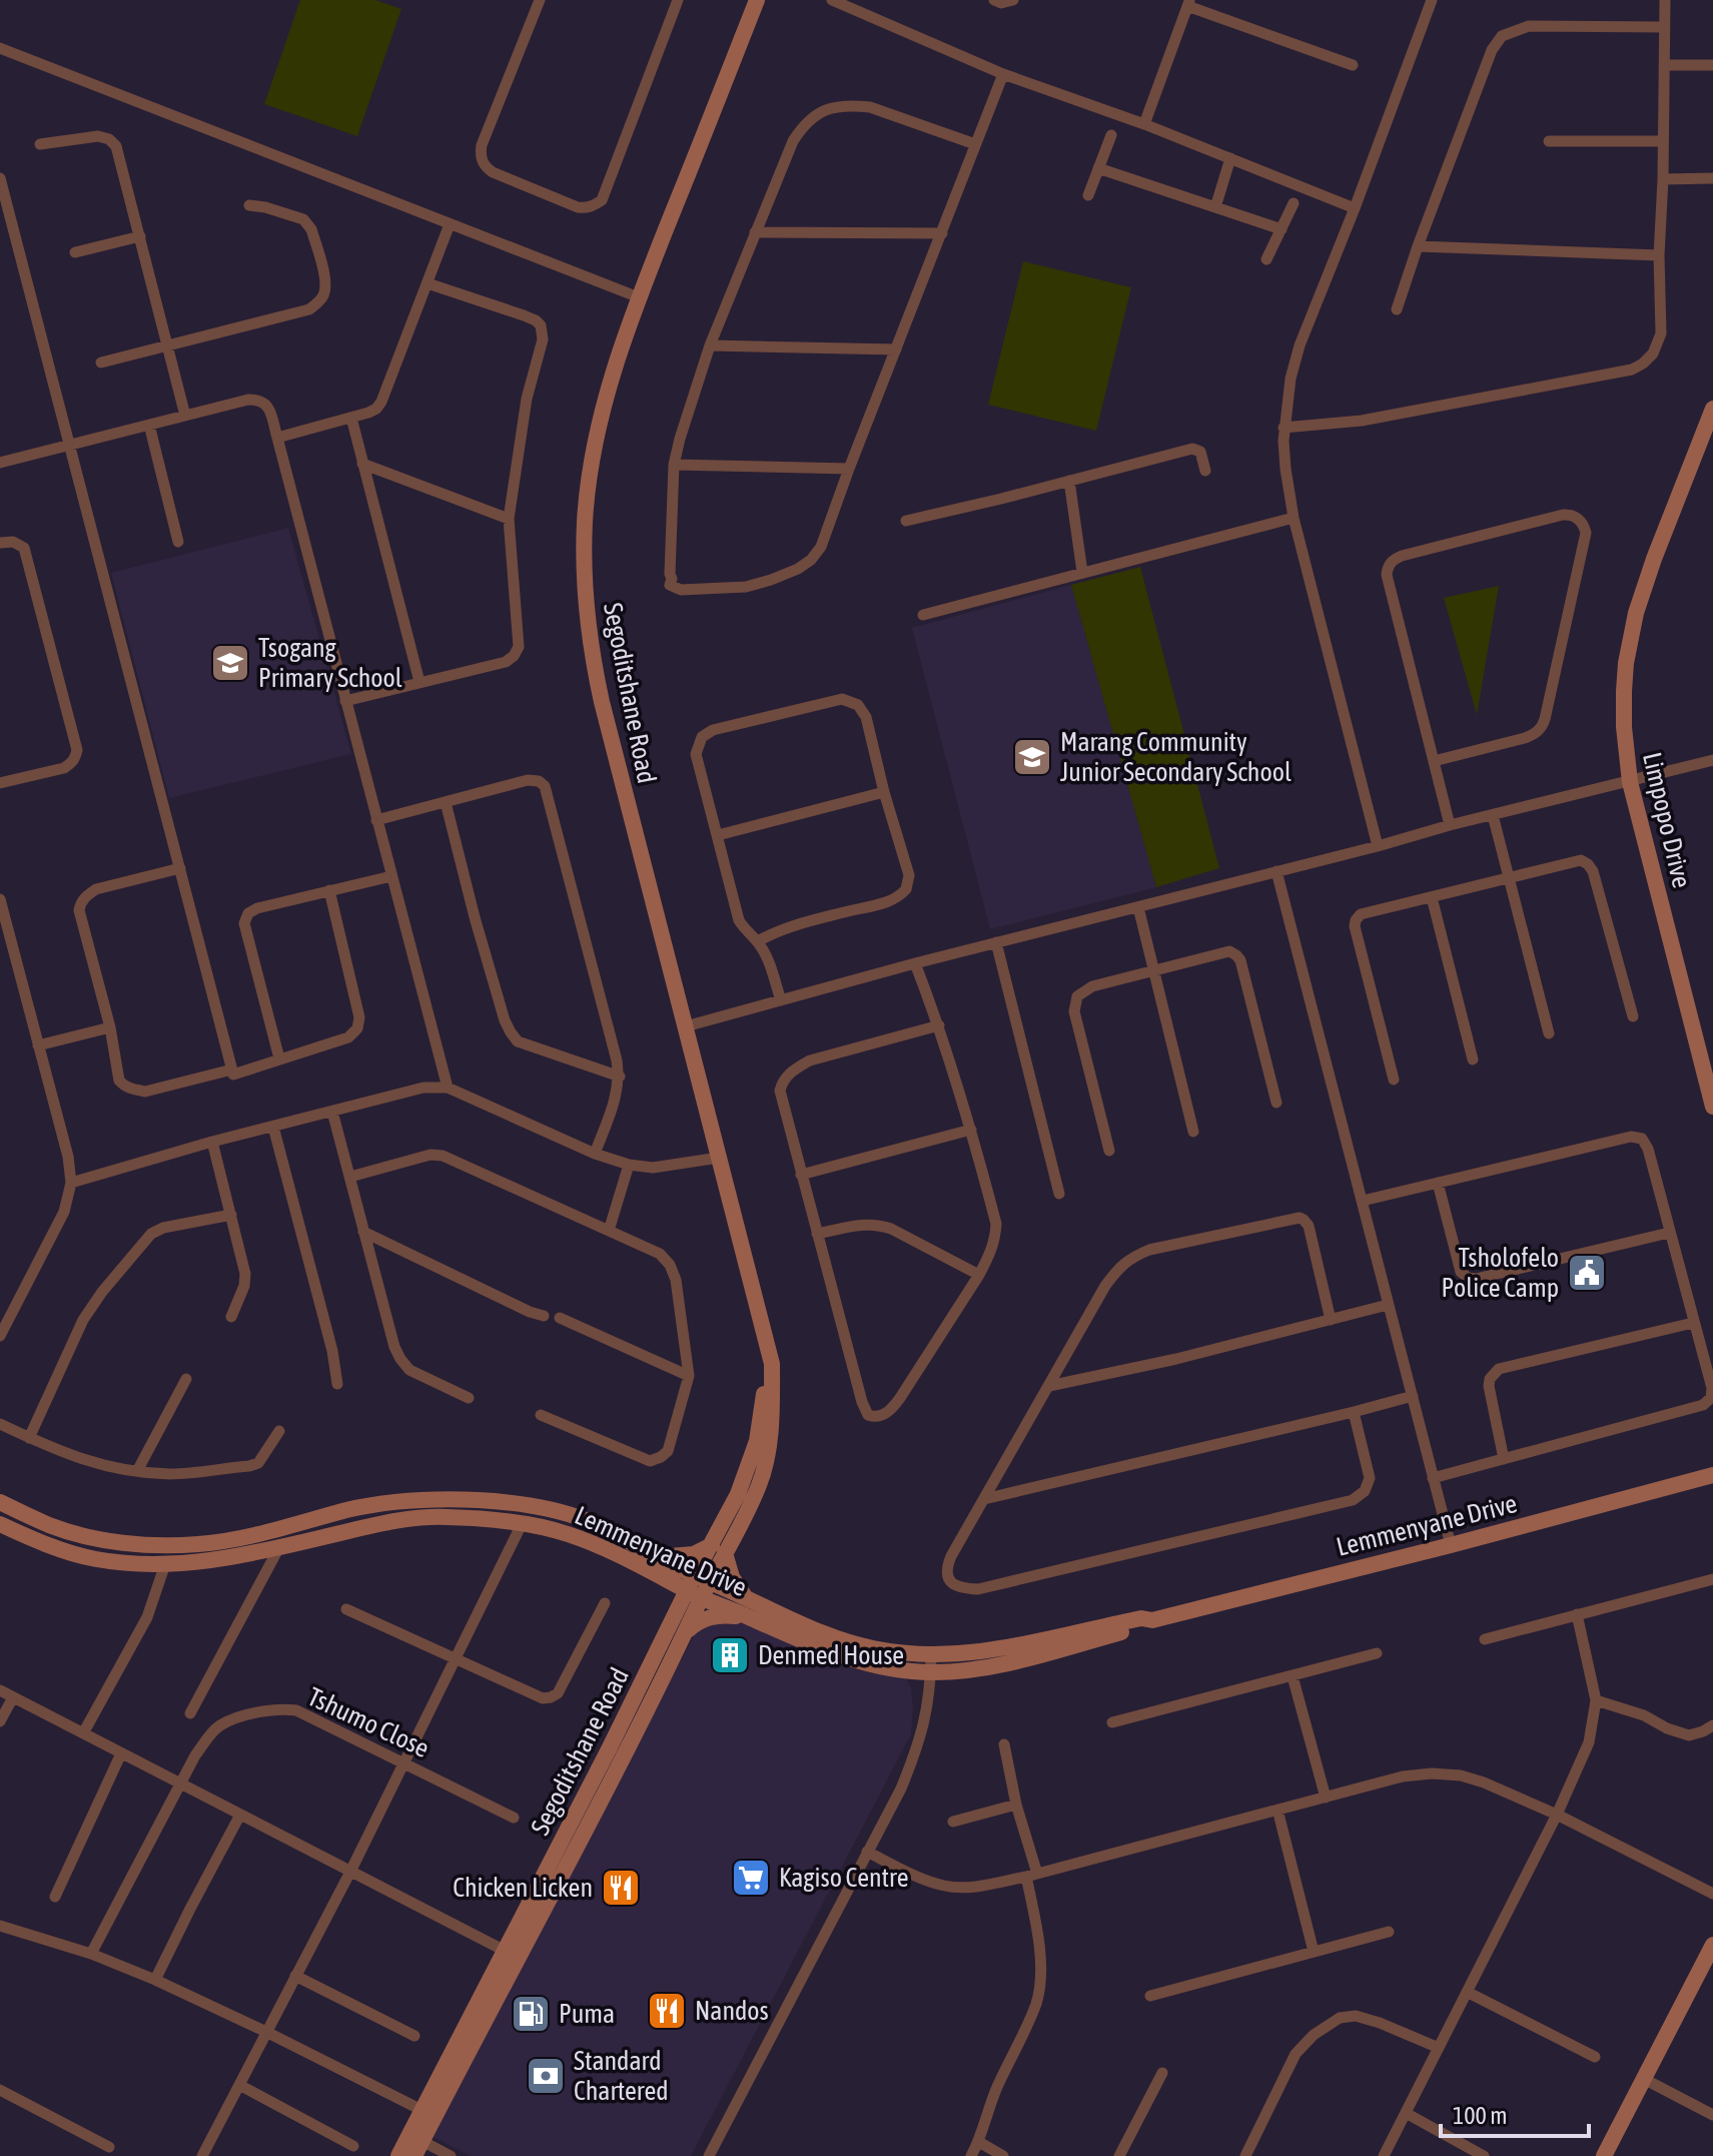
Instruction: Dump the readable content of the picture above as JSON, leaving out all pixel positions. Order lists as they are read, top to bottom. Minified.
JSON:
{"streets":{"street":["Segoditshane Road","Limpopo Drive","Lemmenyane Drive","Tshumo Close"]},"crossings":[["Segoditshane Road","Lemmenyane Drive"]],"places":{"school or university":["Tsogang Primary School","Marang Community Junior Secondary School"],"public building":["Tsholofelo Police Camp"],"building":["Denmed House"],"supermarket":["Kagiso Centre"],"restaurant":["Chicken Licken","Nandos"],"fuel station":["Puma"],"bank":["Standard Chartered"]},"scale_bar":"100 m"}
